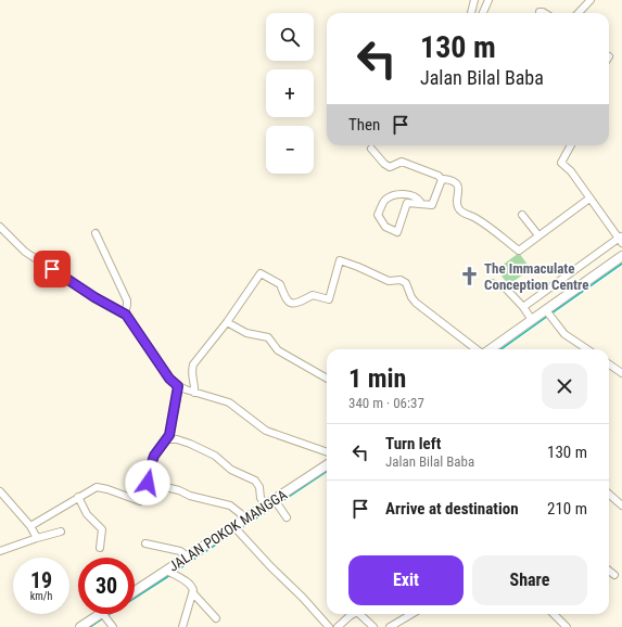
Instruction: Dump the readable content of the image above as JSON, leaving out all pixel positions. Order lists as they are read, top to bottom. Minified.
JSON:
{"streets":{"main road":["JALAN POKOK MANGGA"]},"places":{"church":["The Immaculate Conception Centre"]},"page":{"map_buttons":["+","−"],"turn":["130 m","Jalan Bilal Baba"],"then":"Then","heading":["1 min","340 m · 06:37"],"list":[{"name":"Turn left","note":"Jalan Bilal Baba","value":"130 m"},{"name":"Arrive at destination","value":"210 m"}],"buttons":["Exit","Share"],"speed":"19 km/h","limit":"30"}}
